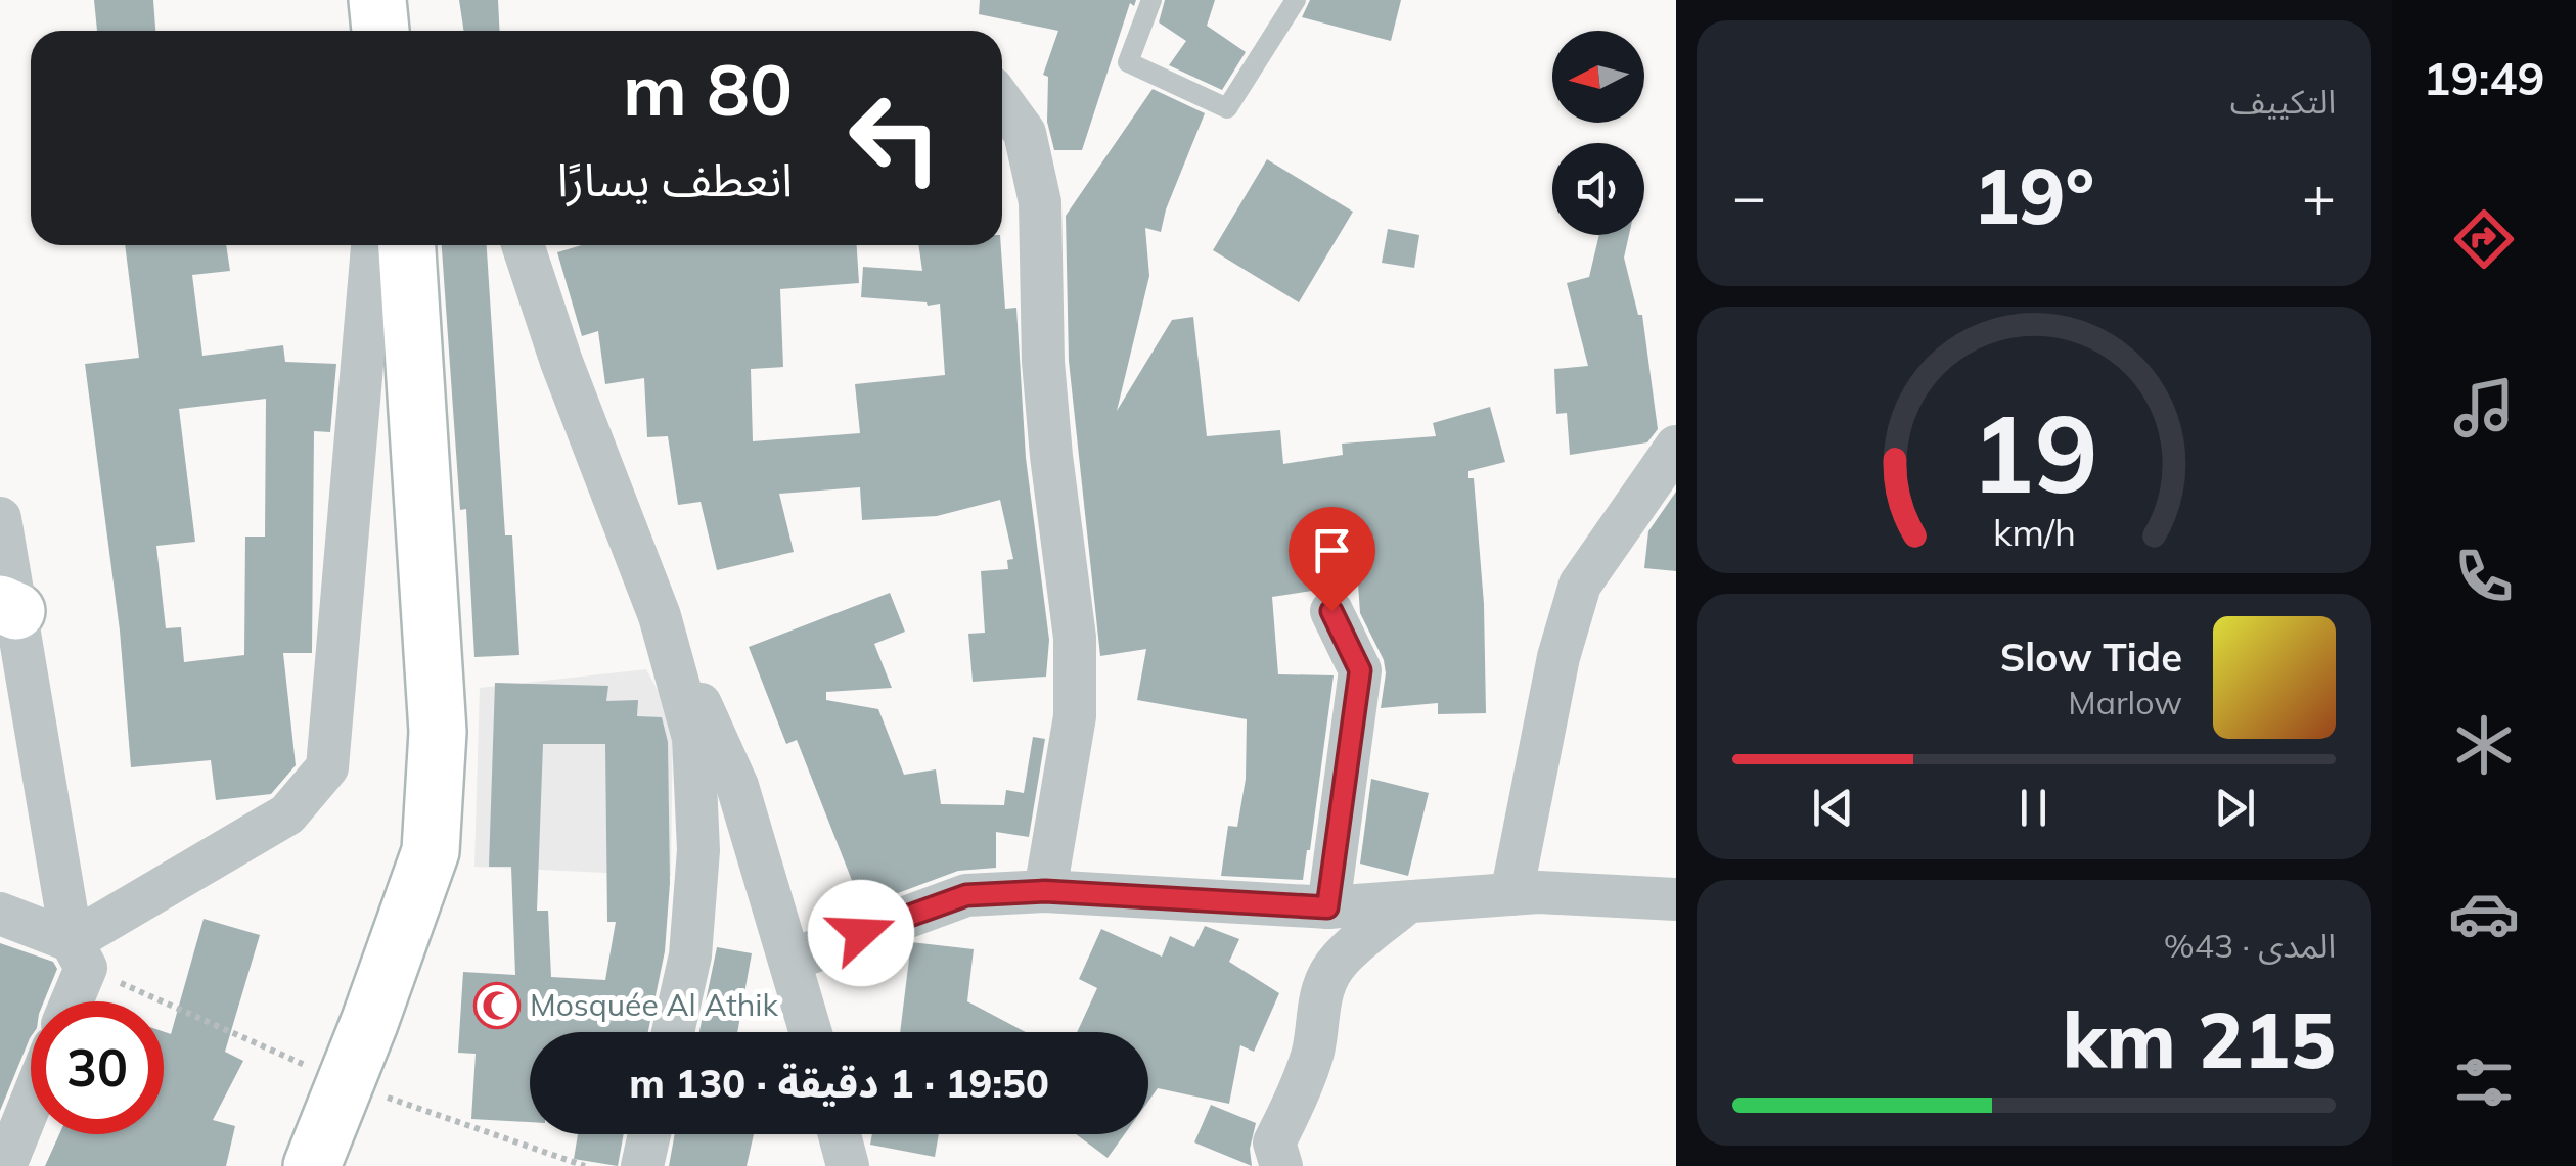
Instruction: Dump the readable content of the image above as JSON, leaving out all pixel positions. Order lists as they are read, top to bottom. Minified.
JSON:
{"places":{"mosque":["Mosquée Al Athik"]},"north":"left","page":{"tabs":"19:49","tile":["التكييف",["المدى · 43%","215 km"]],"turn":["80 m","انعطف يسارًا"],"heat":["−","19°","+"],"song":["Slow Tide","Marlow"],"limit":"30","trip":"19:50 · 1 دقيقة · 130 m","gauge":["19","km/h"]}}
